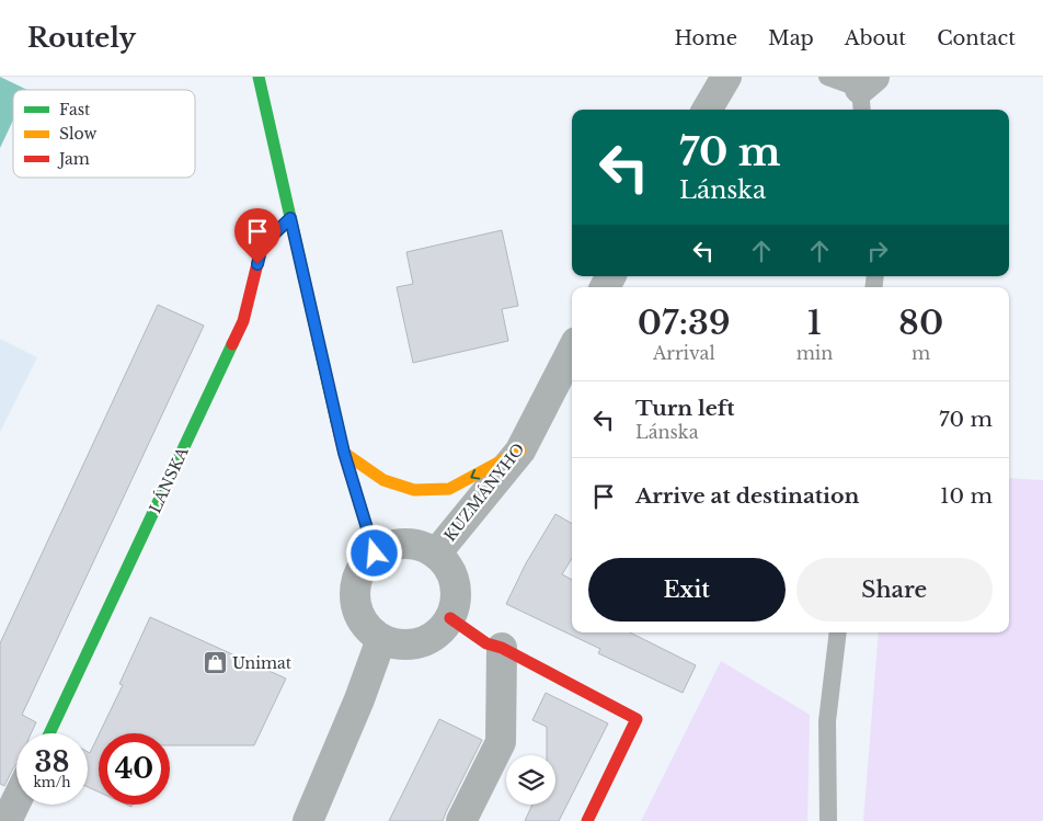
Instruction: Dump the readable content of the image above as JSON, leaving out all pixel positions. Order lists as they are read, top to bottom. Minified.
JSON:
{"streets":{"street":["LÁNSKA","KUZMÁNYHO"]},"places":{"shop":["Unimat"]},"legend":["Fast","Slow","Jam"],"page":{"header":"Routely","nav":["Home","Map","About","Contact"],"turn":["70 m","Lánska"],"eta":["07:39","Arrival","1","min","80","m"],"list":[{"name":"Turn left","note":"Lánska","value":"70 m"},{"name":"Arrive at destination","value":"10 m"}],"buttons":["Exit","Share"],"speed":"38 km/h","limit":"40"}}
